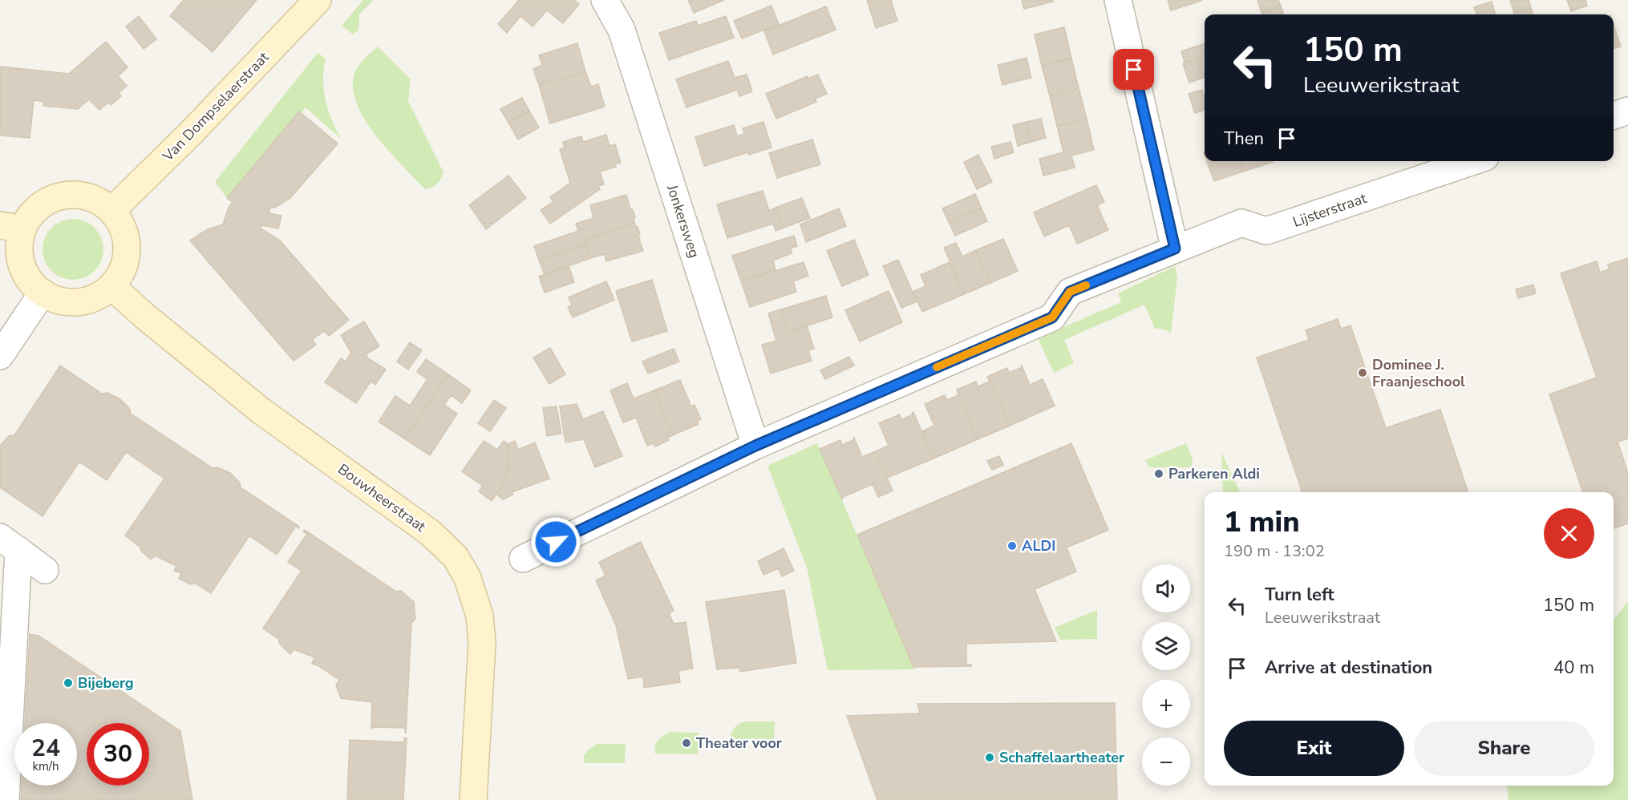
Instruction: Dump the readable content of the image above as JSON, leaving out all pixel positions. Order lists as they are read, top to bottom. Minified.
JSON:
{"streets":{"main road":["Van Dompselaerstraat","Bouwheerstraat"],"street":["Lijsterstraat","Jonkersweg"]},"crossings":[["Van Dompselaerstraat","Bouwheerstraat"],["Lijsterstraat","Jonkersweg"]],"places":["Dominee J. Fraanjeschool","Parkeren Aldi","ALDI","Bijeberg","Theater voor","Schaffelaartheater"],"page":{"turn":["150 m","Leeuwerikstraat"],"then":"Then","heading":["1 min","190 m · 13:02"],"map_buttons":["+","−"],"list":[{"name":"Turn left","note":"Leeuwerikstraat","value":"150 m"},{"name":"Arrive at destination","value":"40 m"}],"buttons":["Exit","Share"],"speed":"24 km/h","limit":"30"}}
